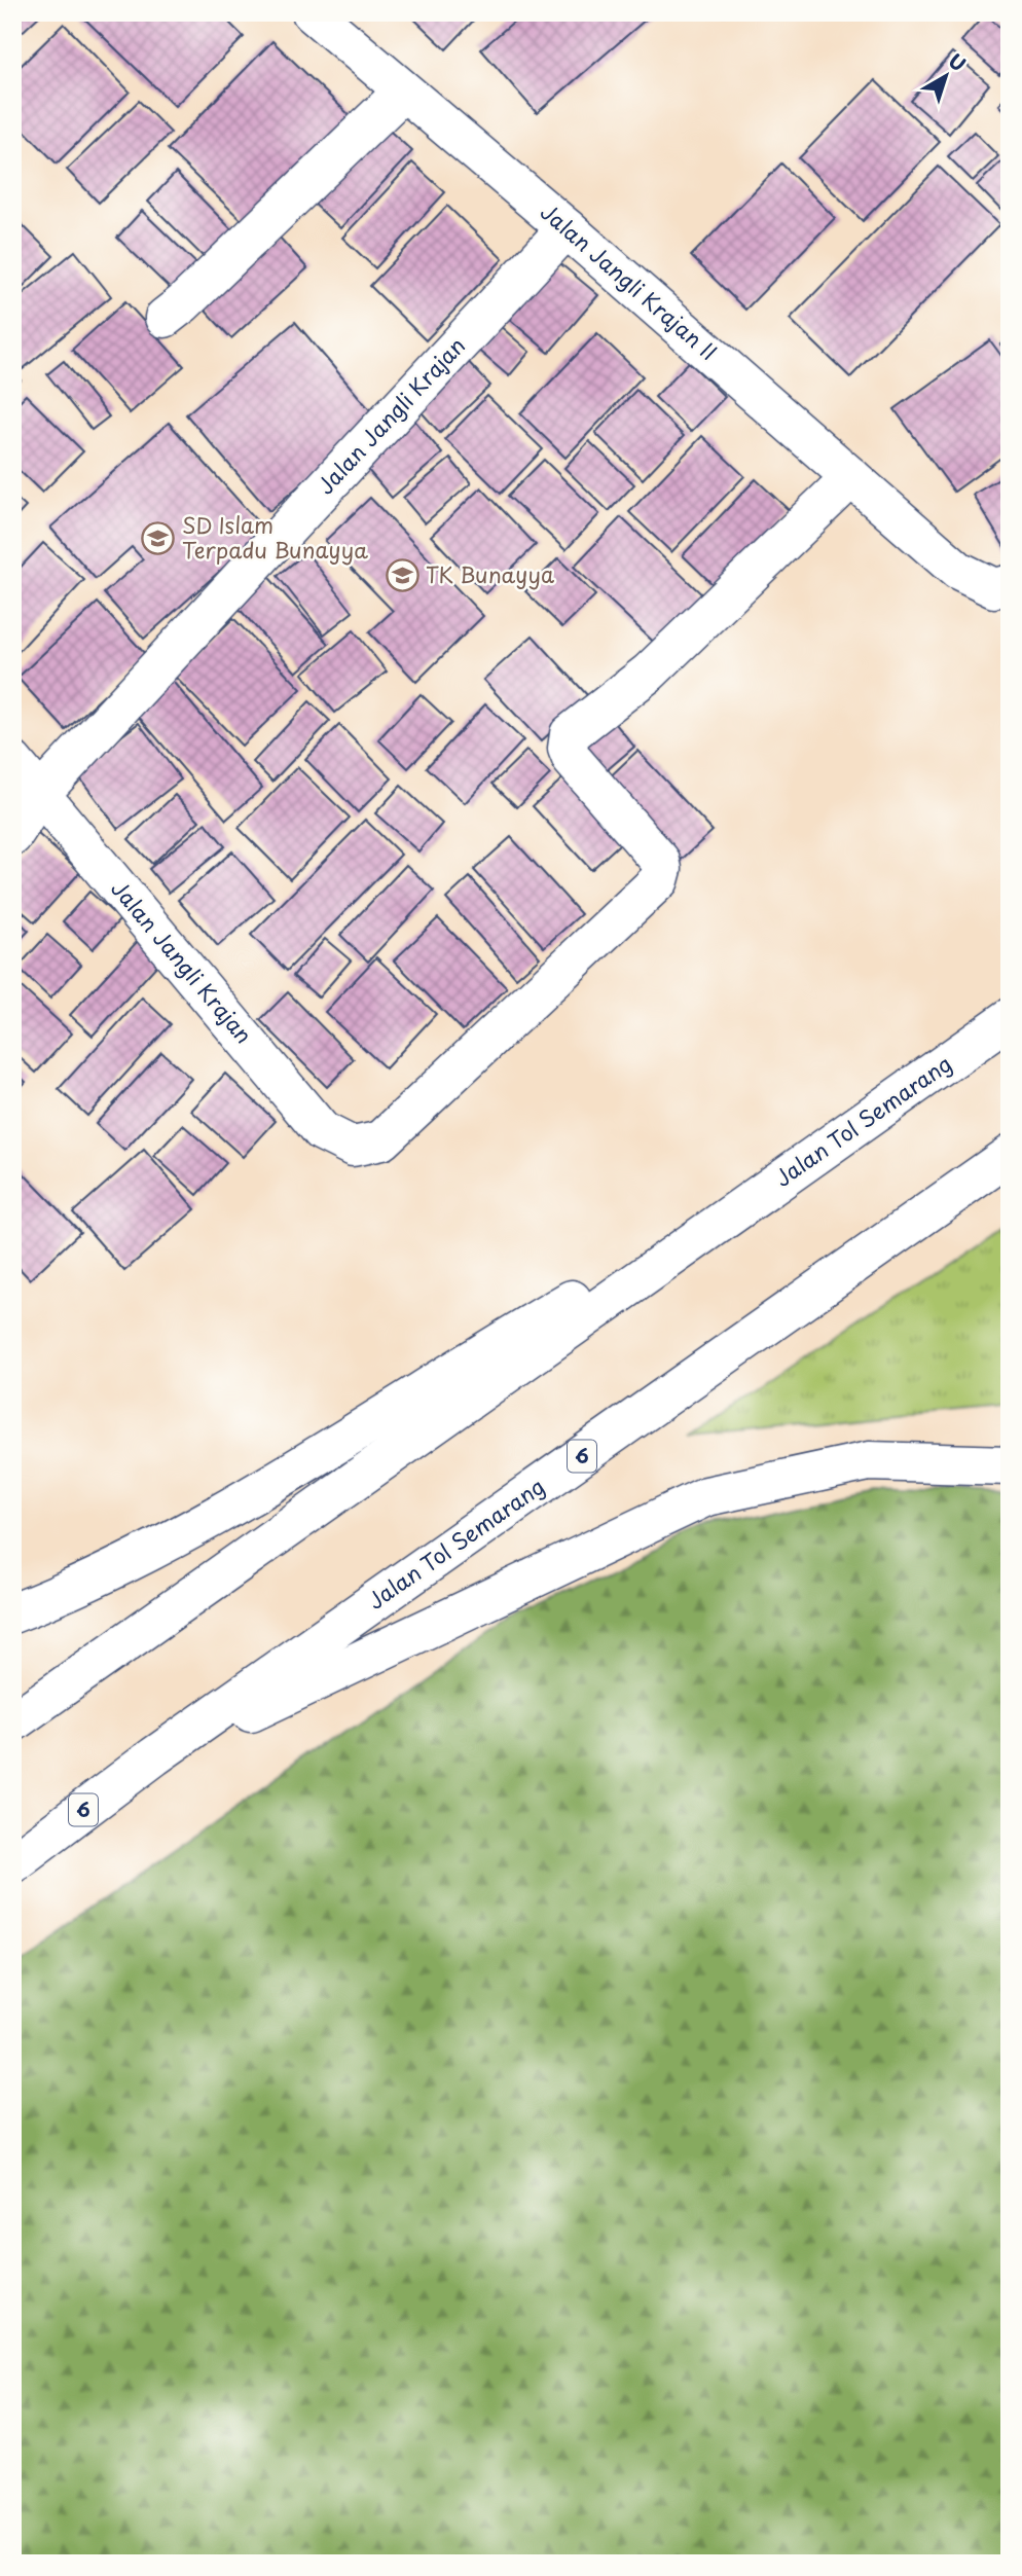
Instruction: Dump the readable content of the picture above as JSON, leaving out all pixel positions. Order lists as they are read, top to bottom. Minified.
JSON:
{"streets":{"main road":["Jalan Jangli Krajan II","Jalan Jangli Krajan","Jalan Tol Semarang","6"]},"crossings":[["Jalan Jangli Krajan II","Jalan Jangli Krajan"],["Jalan Tol Semarang","6"]],"places":{"school or university":["SD Islam Terpadu Bunayya","TK Bunayya"]},"north":"top right"}
